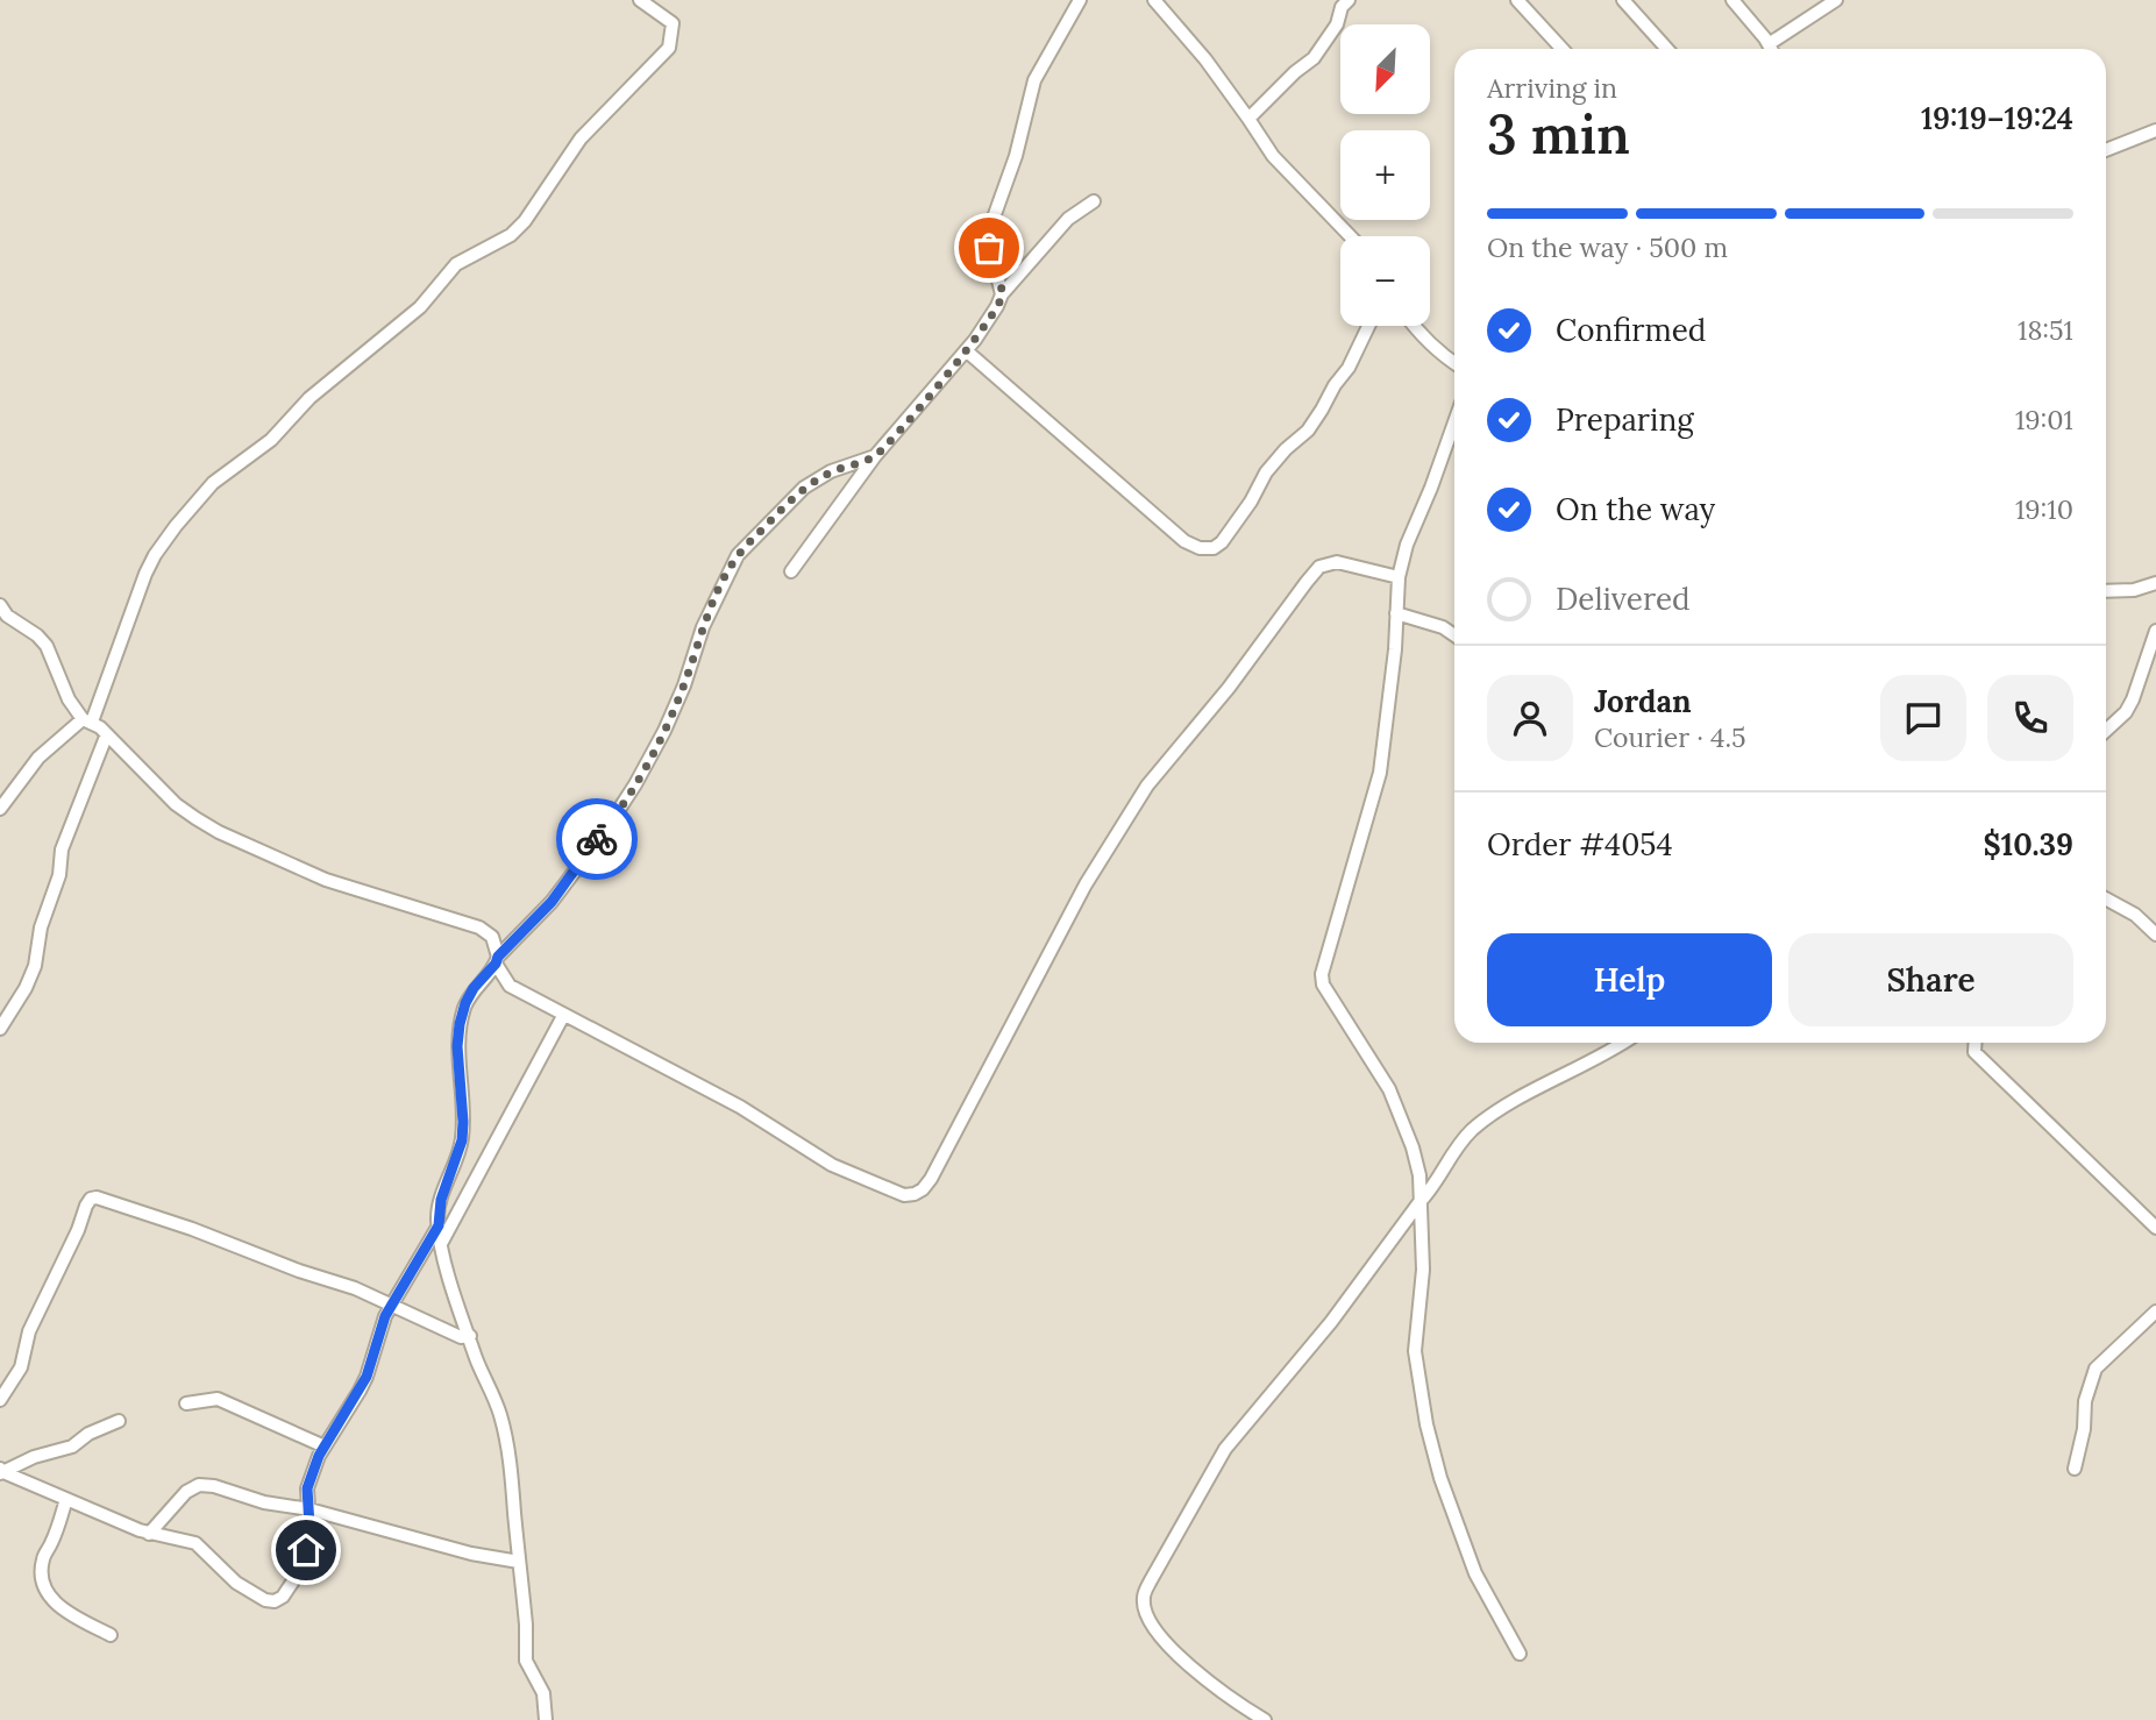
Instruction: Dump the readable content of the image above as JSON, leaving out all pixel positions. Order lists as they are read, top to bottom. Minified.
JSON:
{"north":"bottom left","page":{"map_buttons":["+","−"],"heading":["3 min","Arriving in","19:19–19:24"],"panel":["Jordan","Courier · 4.5","Order #4054","$10.39"],"bar":"On the way · 500 m","list":[["Confirmed","18:51"],["Preparing","19:01"],["On the way","19:10"],"Delivered"],"buttons":["Help","Share"]}}
